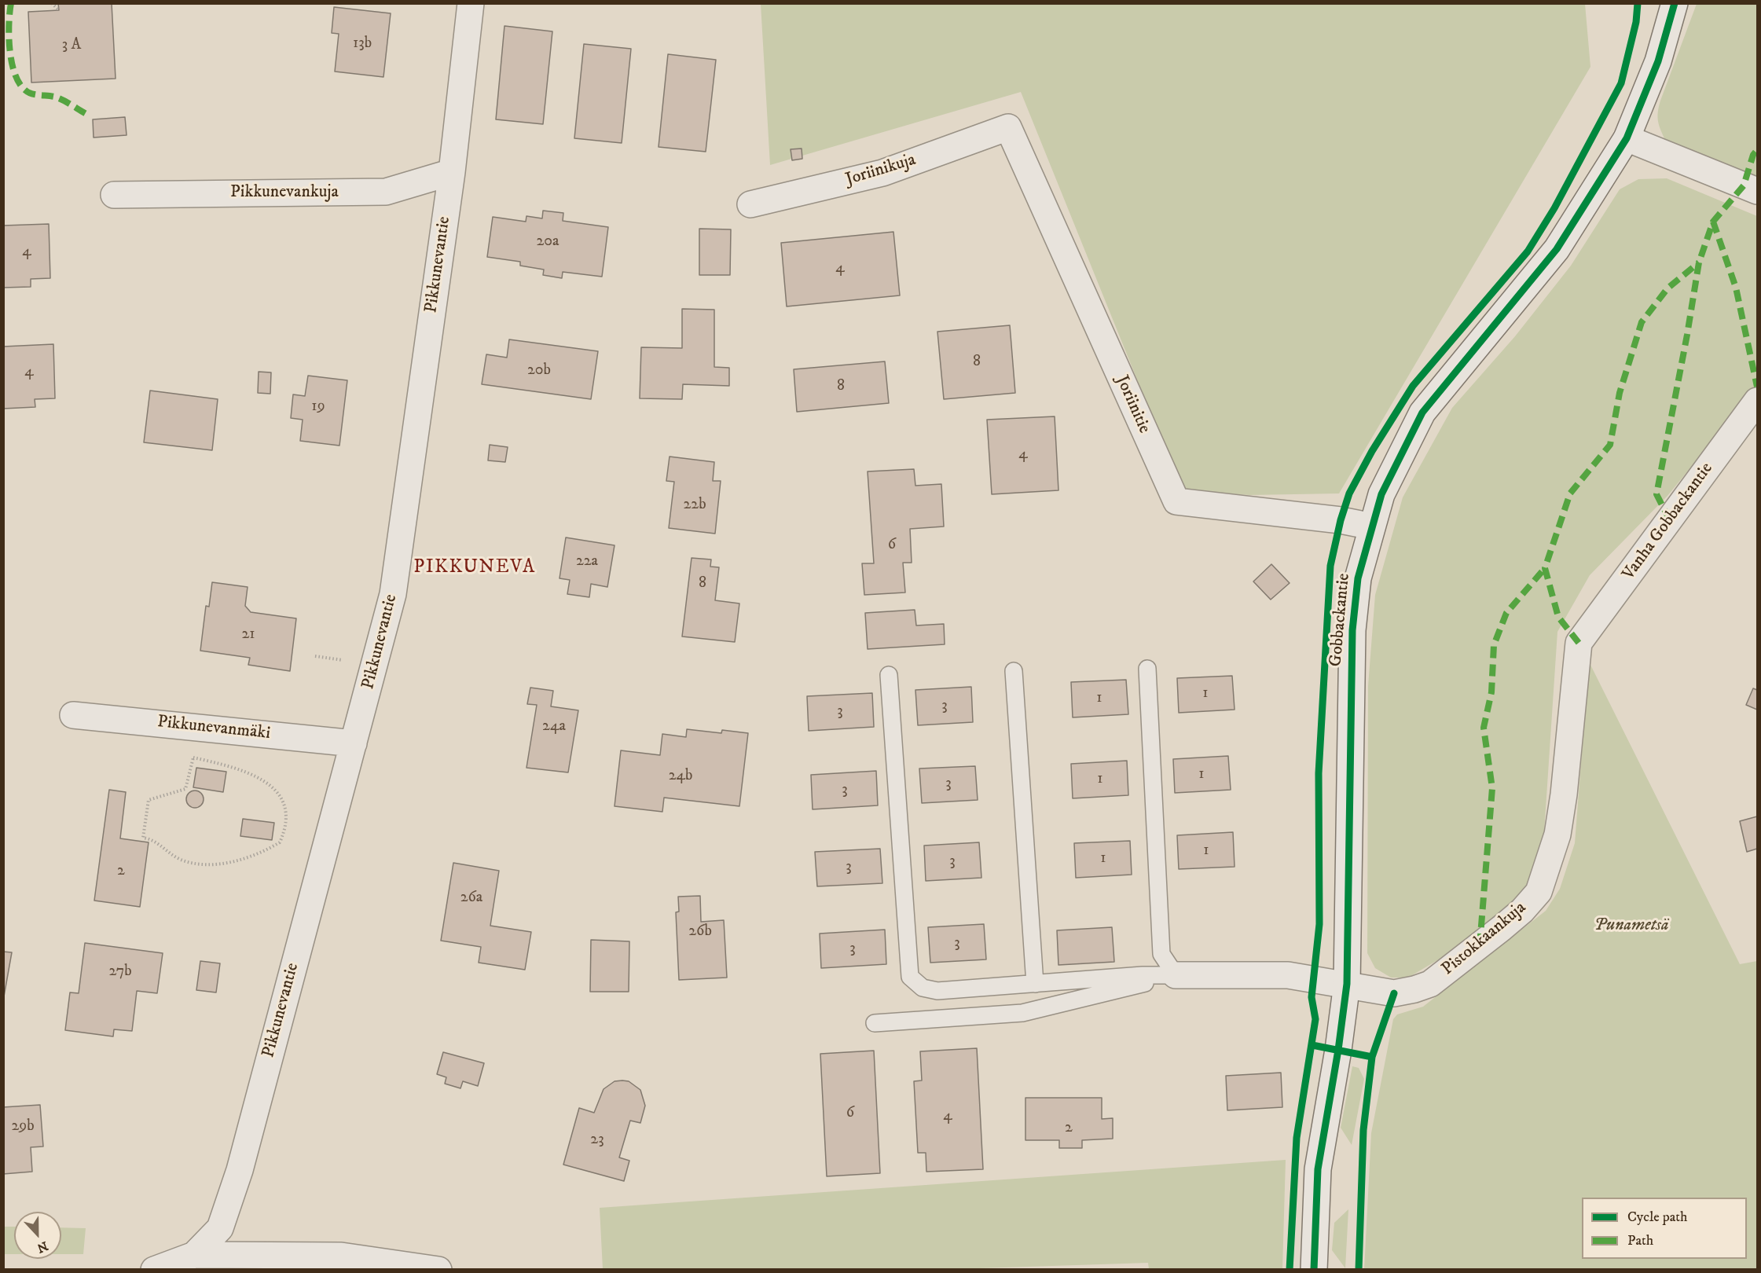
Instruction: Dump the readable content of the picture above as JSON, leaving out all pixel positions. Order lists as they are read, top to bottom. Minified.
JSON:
{"streets":{"street":["Joriinikuja","Pikkunevankuja","Pikkunevantie","Joriinitie","Vanha Gobbackantie","Gobbackantie","Pikkunevanmäki","Pistokkaankuja"]},"crossings":[["Joriinikuja","Joriinitie"],["Pikkunevankuja","Pikkunevantie"],["Pikkunevantie","Pikkunevanmäki"],["Joriinitie","Gobbackantie"],["Vanha Gobbackantie","Pistokkaankuja"],["Gobbackantie","Pistokkaankuja"]],"districts":["PIKKUNEVA"],"parks":["Punametsä"],"house_numbers":["13b","3 A","20a","4","4","8","20b","4","8","19","4","22b","6","22a","8","21","1","1","3","3","24a","1","24b","1","3","3","1","1","3","3","2","26a","26b","3","3","27b","6","4","29b","2","23"],"legend":["Cycle path","Path"],"north":"bottom"}
